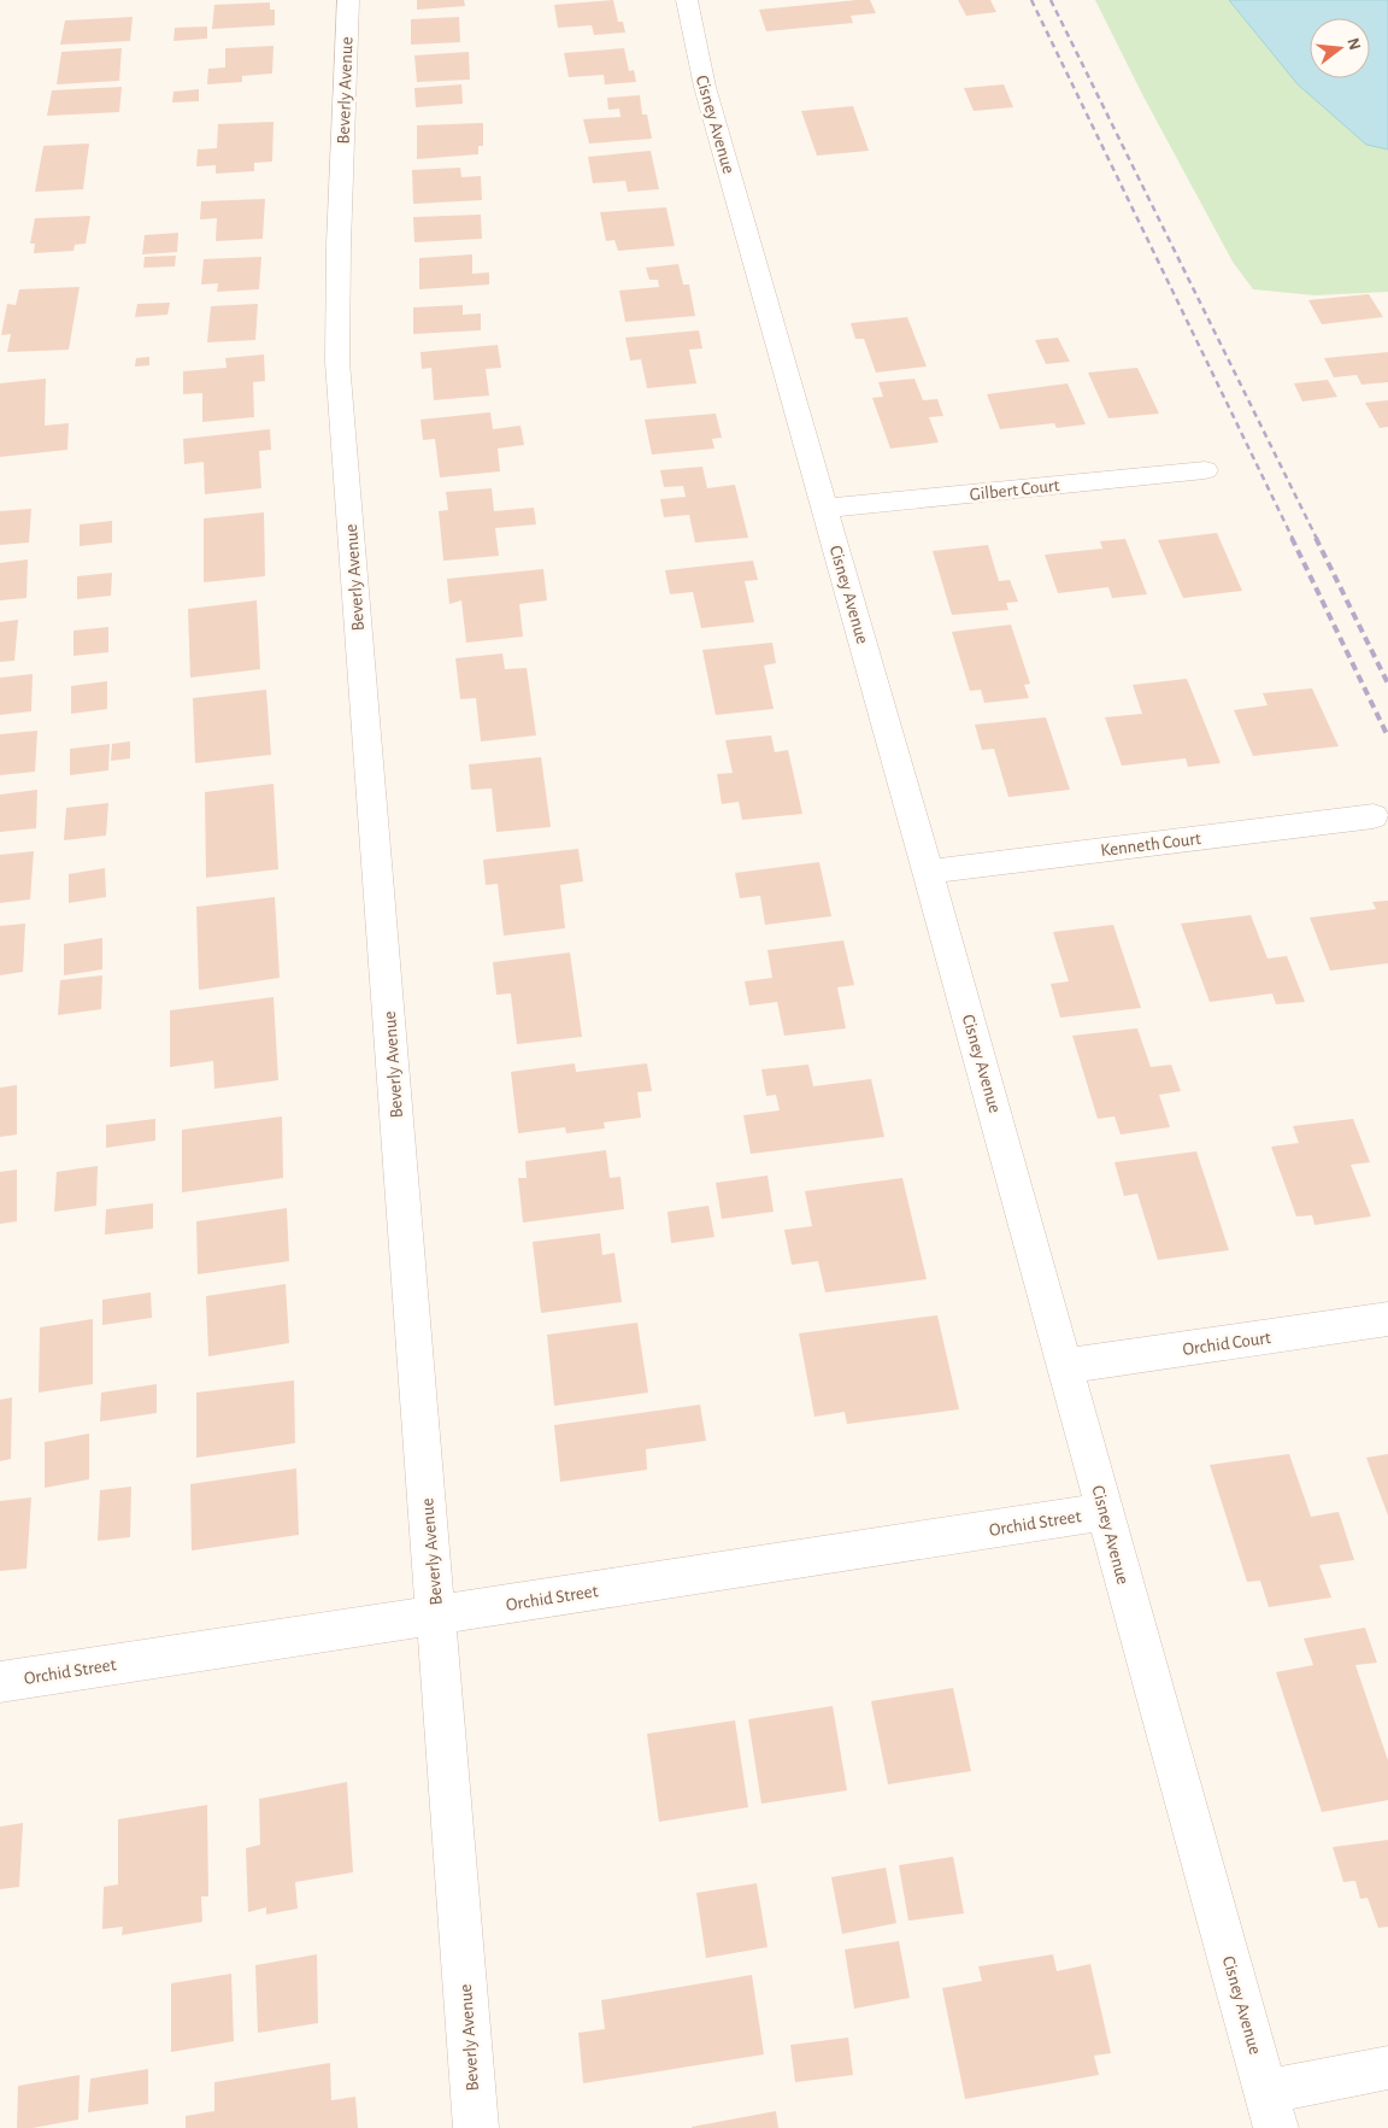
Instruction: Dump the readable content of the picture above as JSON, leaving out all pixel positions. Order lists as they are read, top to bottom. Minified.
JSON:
{"streets":{"street":["Beverly Avenue","Cisney Avenue","Gilbert Court","Kenneth Court","Orchid Court","Orchid Street"]},"crossings":[["Beverly Avenue","Orchid Street"],["Cisney Avenue","Gilbert Court"],["Cisney Avenue","Kenneth Court"],["Cisney Avenue","Orchid Court"],["Cisney Avenue","Orchid Street"]],"north":"right"}
